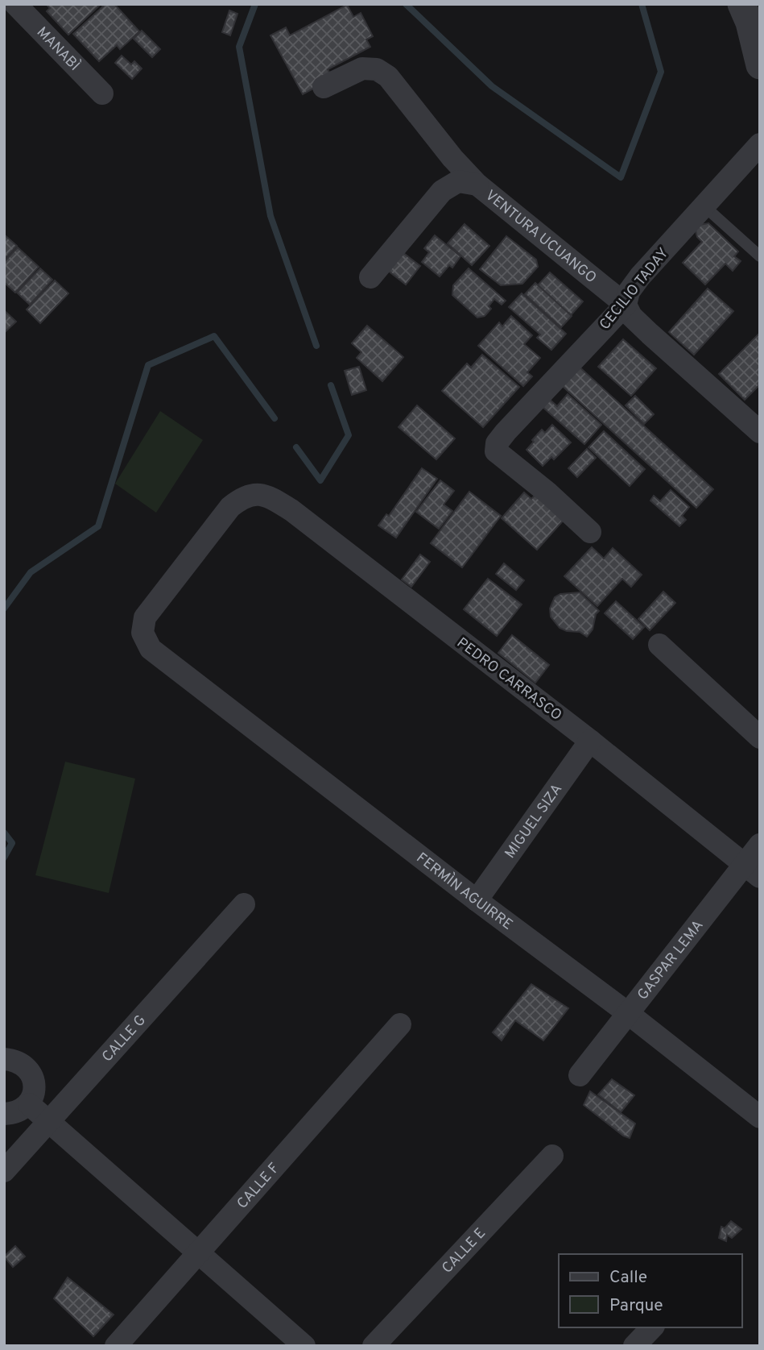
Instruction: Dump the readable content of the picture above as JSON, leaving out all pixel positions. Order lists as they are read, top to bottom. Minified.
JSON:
{"streets":{"street":["MANABÌ","VENTURA UCUANGO","CECILIO TADAY","PEDRO CARRASCO","MIGUEL SIZA","FERMÌN AGUIRRE","GASPAR LEMA","CALLE G","CALLE F","CALLE E"]},"crossings":[["VENTURA UCUANGO","CECILIO TADAY"],["PEDRO CARRASCO","MIGUEL SIZA"],["PEDRO CARRASCO","FERMÌN AGUIRRE"],["PEDRO CARRASCO","GASPAR LEMA"],["MIGUEL SIZA","FERMÌN AGUIRRE"],["FERMÌN AGUIRRE","GASPAR LEMA"]],"legend":["Calle","Parque"]}
